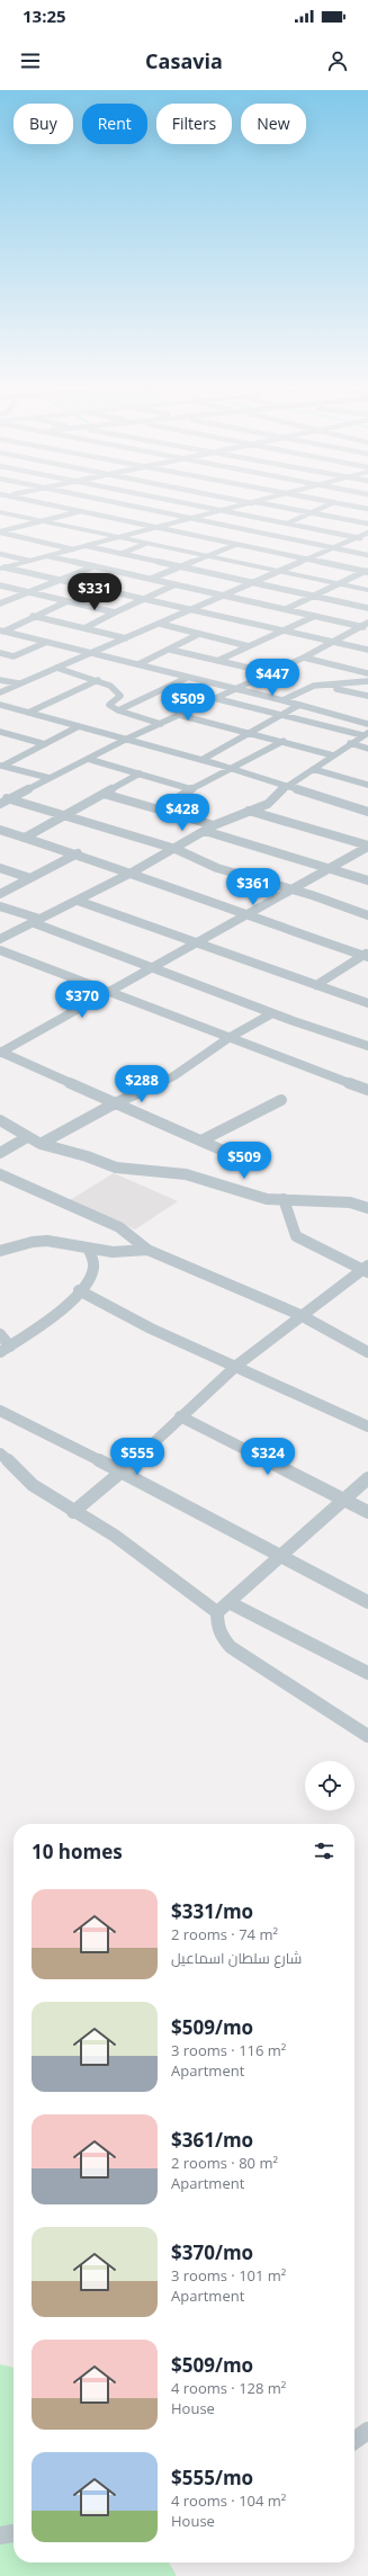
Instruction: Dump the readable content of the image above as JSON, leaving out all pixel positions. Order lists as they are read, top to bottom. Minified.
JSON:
{"page":{"status":"13:25","header":"Casavia","chip":["Buy","Rent","Filters","New"],"price":["$331","$447","$509","$428","$361","$370","$288","$509","$555","$324"],"heading":"10 homes","list":[{"name":"$331/mo","note":"2 rooms · 74 m² · شارع سلطان اسماعيل"},{"name":"$509/mo","note":"3 rooms · 116 m² · Apartment"},{"name":"$361/mo","note":"2 rooms · 80 m² · Apartment"},{"name":"$370/mo","note":"3 rooms · 101 m² · Apartment"},{"name":"$509/mo","note":"4 rooms · 128 m² · House"},{"name":"$555/mo","note":"4 rooms · 104 m² · House"}]}}
